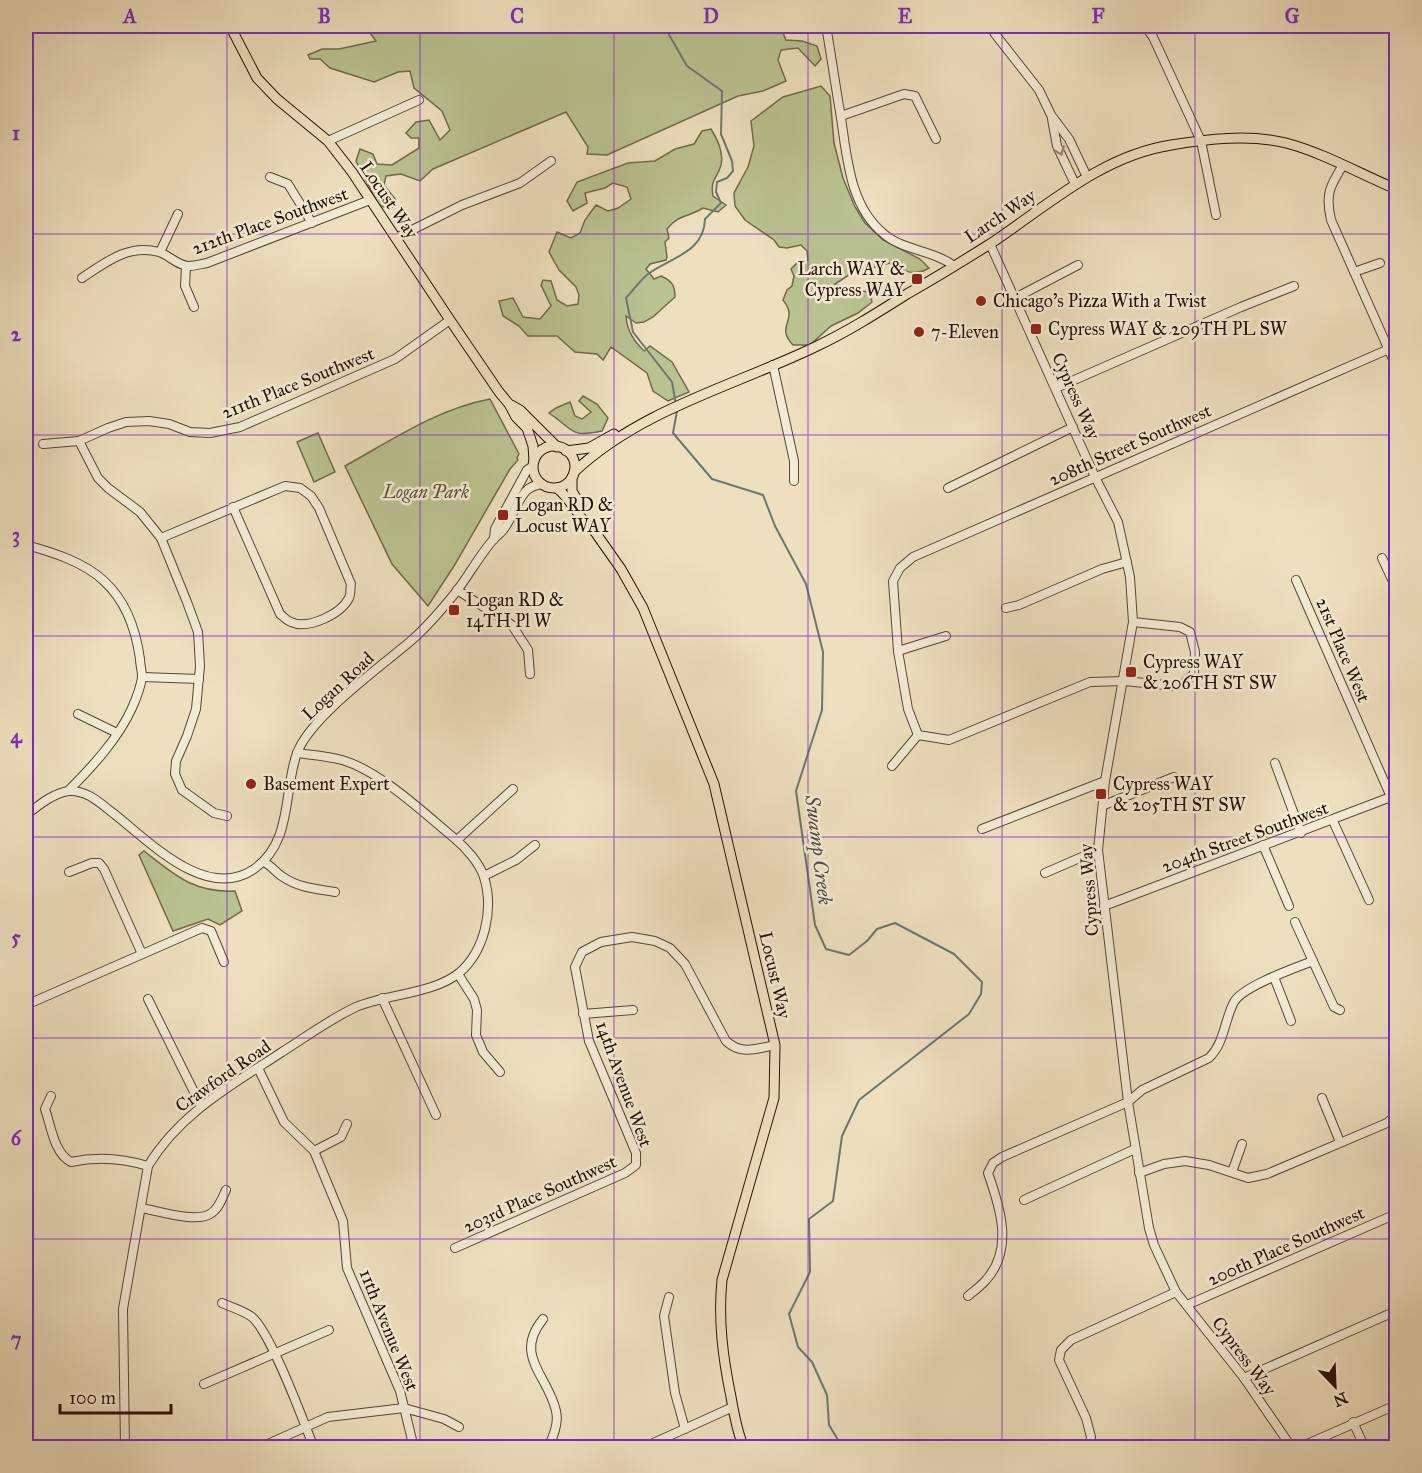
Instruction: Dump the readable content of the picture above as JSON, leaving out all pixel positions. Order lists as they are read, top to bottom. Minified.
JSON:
{"streets":{"main road":["Locust Way","Larch Way"],"street":["212th Place Southwest","211th Place Southwest","Cypress Way","208th Street Southwest","21st Place West","Logan Road","204th Street Southwest","Crawford Road","14th Avenue West","203rd Place Southwest","200th Place Southwest","11th Avenue West"]},"crossings":[["Locust Way","Larch Way"],["Locust Way","212th Place Southwest"],["Locust Way","211th Place Southwest"],["Locust Way","Logan Road"],["Locust Way","14th Avenue West"],["Larch Way","Cypress Way"],["Larch Way","Logan Road"],["Cypress Way","208th Street Southwest"],["Cypress Way","204th Street Southwest"],["Cypress Way","200th Place Southwest"],["21st Place West","204th Street Southwest"],["Logan Road","Crawford Road"],["Crawford Road","11th Avenue West"],["14th Avenue West","203rd Place Southwest"]],"water":["Swamp Creek"],"parks":["Logan Park"],"places":{"transit":["Larch WAY & Cypress WAY","Cypress WAY & 209TH PL SW","Logan RD & Locust WAY","Logan RD & 14TH Pl W","Cypress WAY & 206TH ST SW","Cypress WAY & 205TH ST SW"],"other":["Chicago's Pizza With a Twist","7-Eleven","Basement Expert"]},"scale_bar":"100 m","north":"bottom right","grid":{"columns":["A","B","C","D","E","F","G"],"rows":["1","2","3","4","5","6","7"]}}
